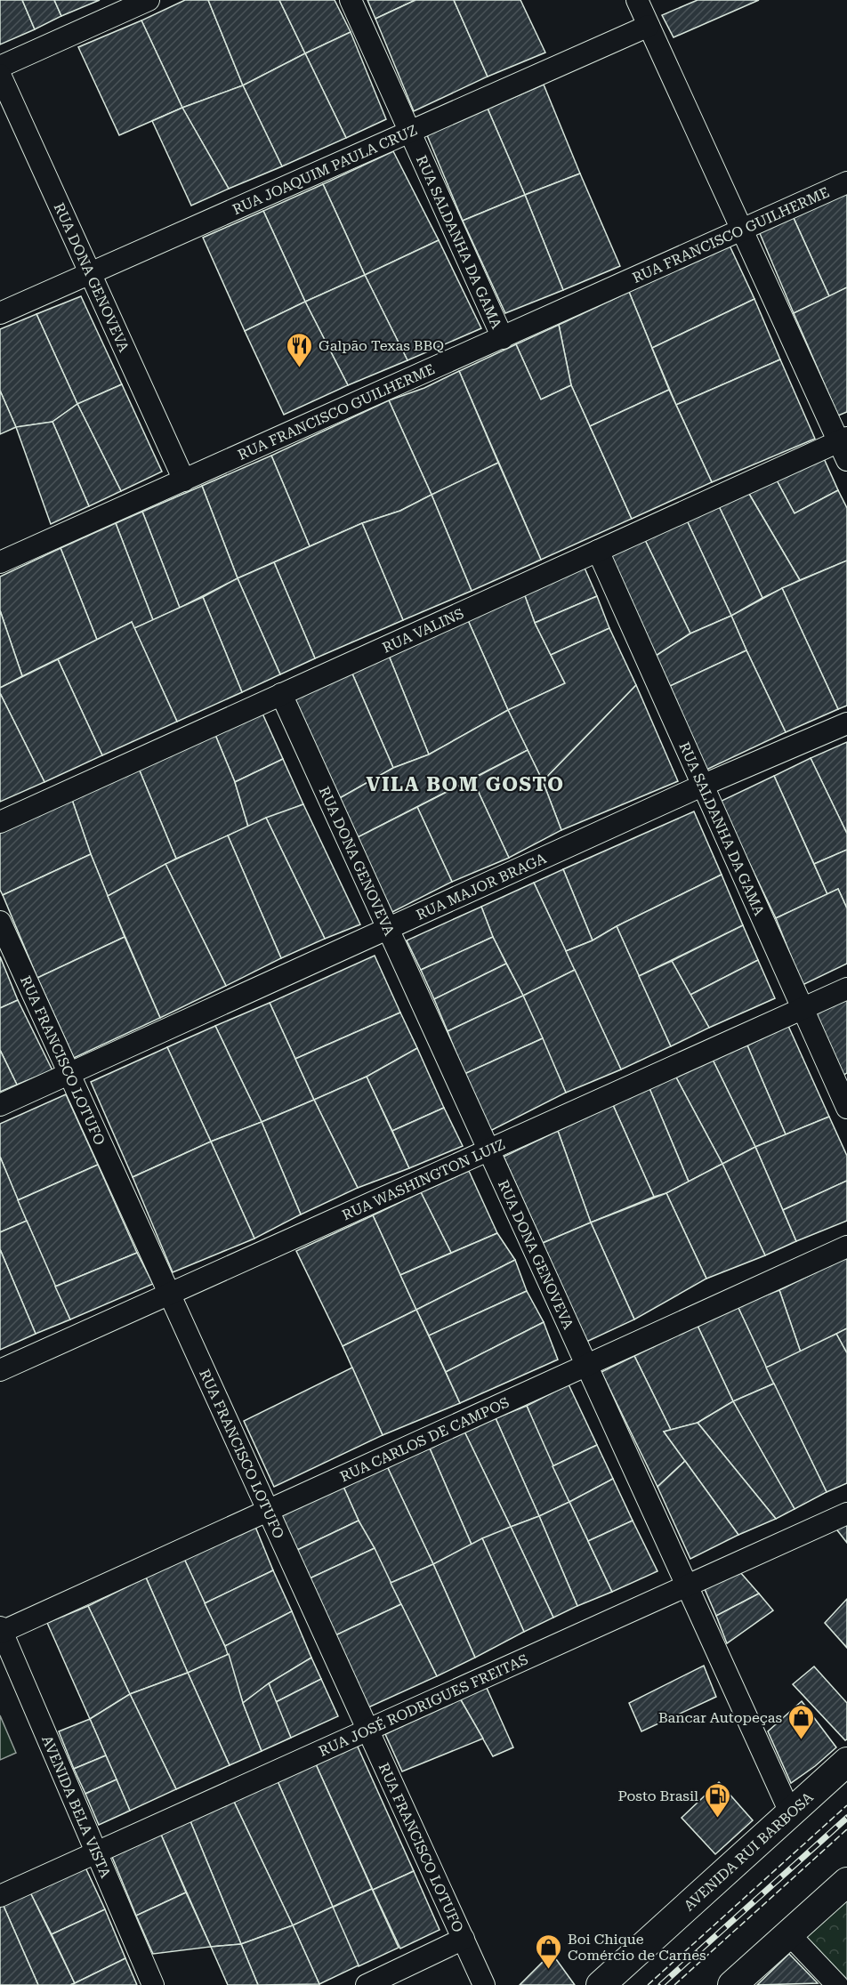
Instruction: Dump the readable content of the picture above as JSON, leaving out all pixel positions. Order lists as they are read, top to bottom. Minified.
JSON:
{"streets":{"main road":["AVENIDA RUI BARBOSA"],"street":["RUA JOAQUIM PAULA CRUZ","RUA FRANCISCO GUILHERME","RUA SALDANHA DA GAMA","RUA DONA GENOVEVA","RUA VALINS","RUA MAJOR BRAGA","RUA FRANCISCO LOTUFO","RUA WASHINGTON LUIZ","RUA CARLOS DE CAMPOS","RUA JOSÉ RODRIGUES FREITAS","AVENIDA BELA VISTA"]},"crossings":[["RUA JOAQUIM PAULA CRUZ","RUA SALDANHA DA GAMA"],["RUA JOAQUIM PAULA CRUZ","RUA DONA GENOVEVA"],["RUA FRANCISCO GUILHERME","RUA SALDANHA DA GAMA"],["RUA FRANCISCO GUILHERME","RUA DONA GENOVEVA"],["RUA SALDANHA DA GAMA","RUA VALINS"],["RUA SALDANHA DA GAMA","RUA MAJOR BRAGA"],["RUA SALDANHA DA GAMA","RUA WASHINGTON LUIZ"],["RUA DONA GENOVEVA","RUA VALINS"],["RUA DONA GENOVEVA","RUA MAJOR BRAGA"],["RUA DONA GENOVEVA","RUA WASHINGTON LUIZ"],["RUA DONA GENOVEVA","RUA CARLOS DE CAMPOS"],["RUA DONA GENOVEVA","RUA JOSÉ RODRIGUES FREITAS"],["RUA DONA GENOVEVA","AVENIDA RUI BARBOSA"],["RUA MAJOR BRAGA","RUA FRANCISCO LOTUFO"],["RUA FRANCISCO LOTUFO","RUA WASHINGTON LUIZ"],["RUA FRANCISCO LOTUFO","RUA CARLOS DE CAMPOS"],["RUA FRANCISCO LOTUFO","RUA JOSÉ RODRIGUES FREITAS"],["RUA CARLOS DE CAMPOS","AVENIDA BELA VISTA"],["RUA JOSÉ RODRIGUES FREITAS","AVENIDA BELA VISTA"]],"districts":["VILA BOM GOSTO"],"places":{"restaurant":["Galpão Texas BBQ"],"shop":["Bancar Autopeças","Boi Chique Comércio de Carnes"],"fuel station":["Posto Brasil"]}}
